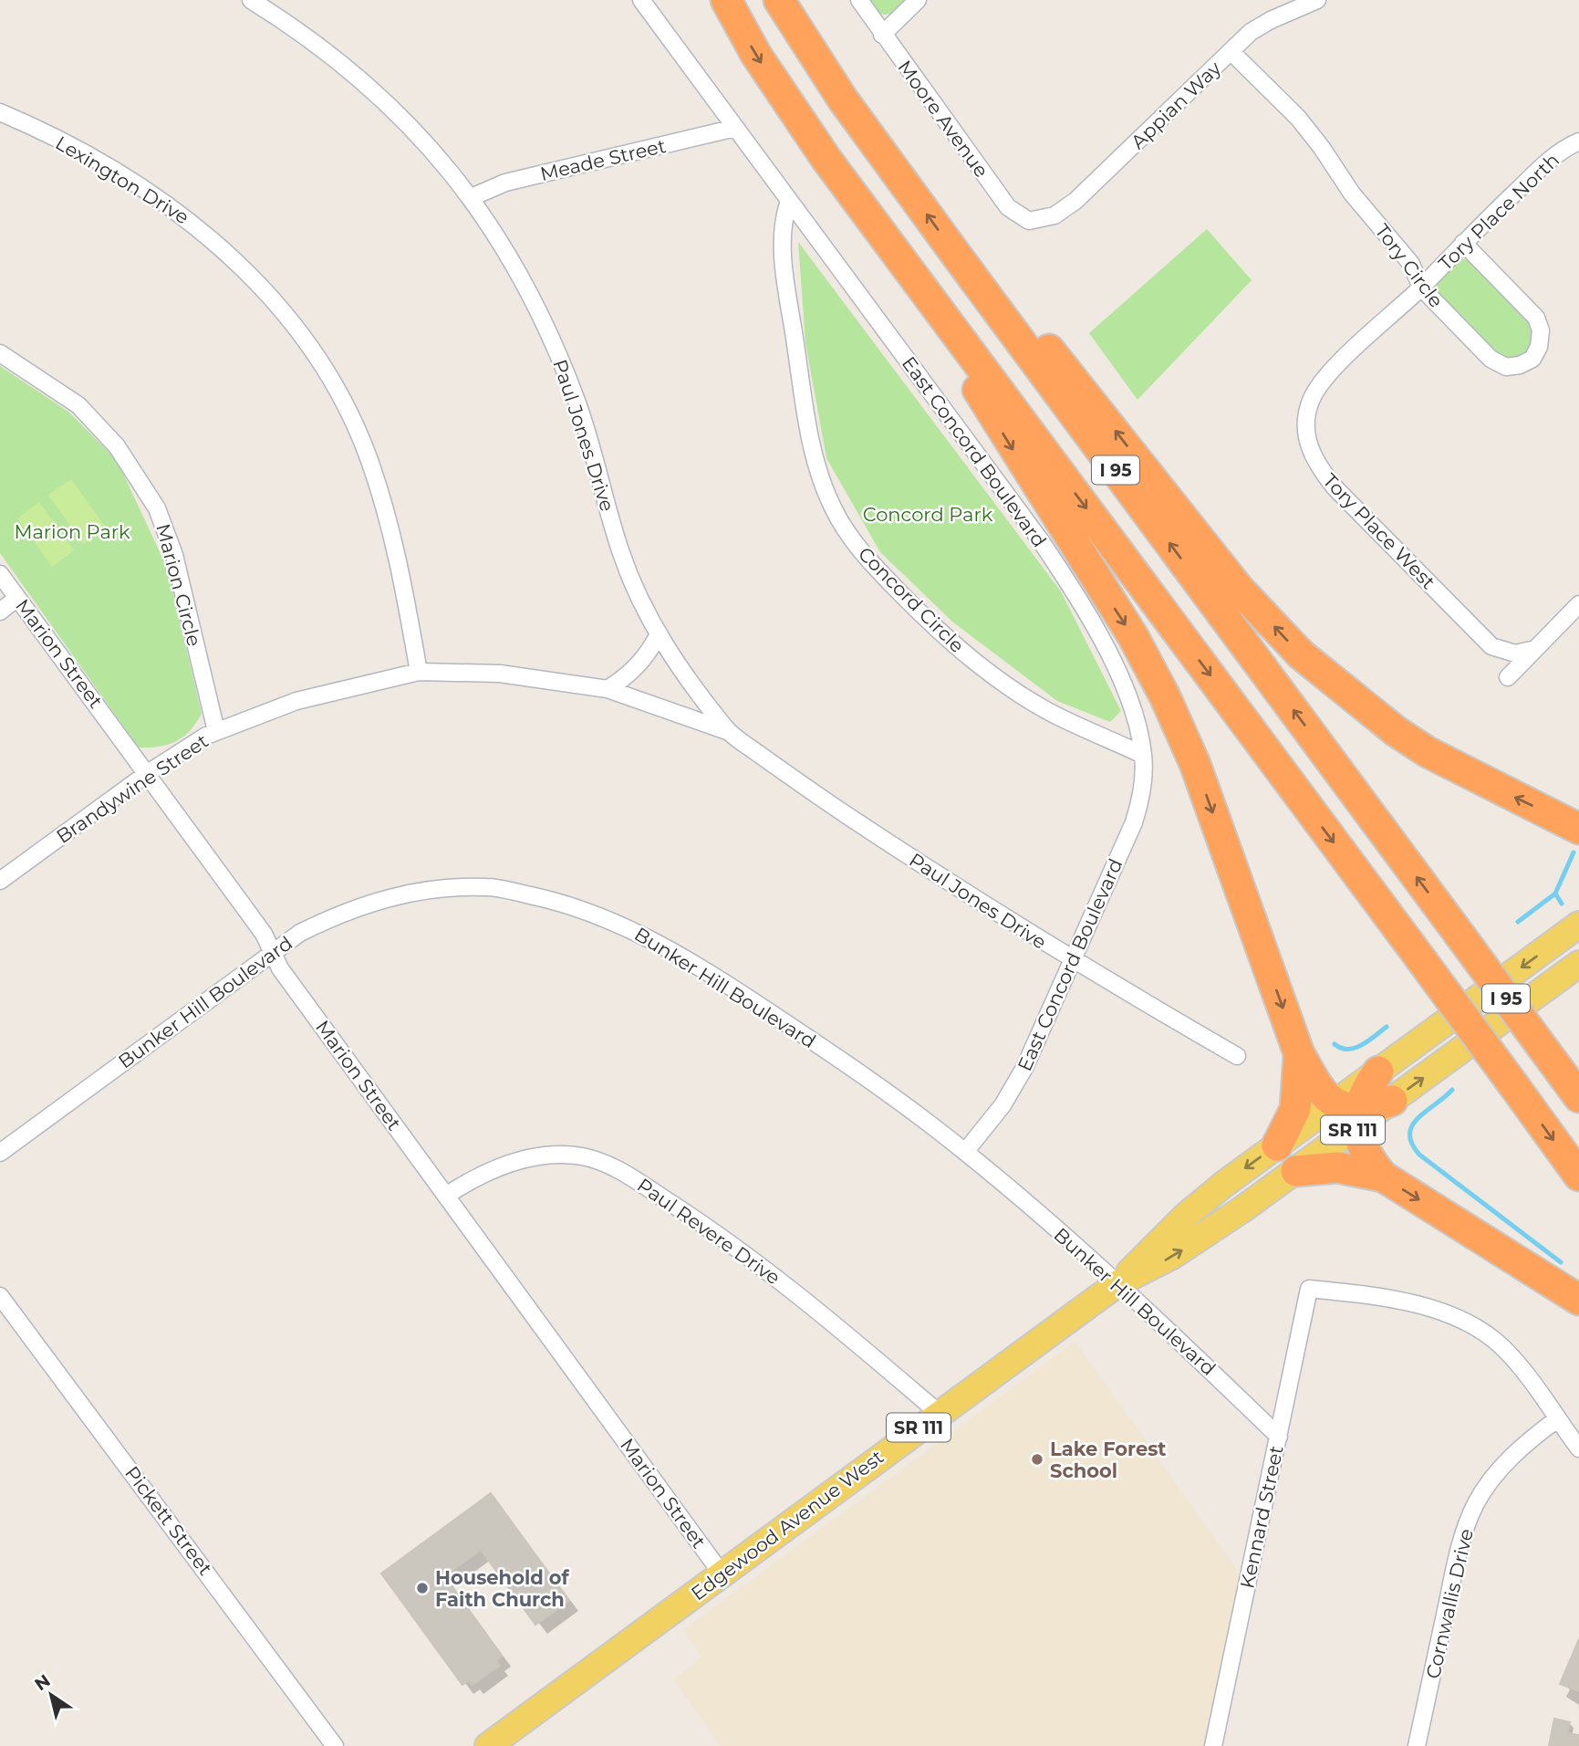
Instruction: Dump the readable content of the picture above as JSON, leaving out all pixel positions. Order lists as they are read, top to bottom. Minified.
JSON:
{"streets":{"highway":["I 95"],"main road":["SR 111","Edgewood Avenue West"],"street":["Appian Way","Moore Avenue","Meade Street","Lexington Drive","Tory Place North","Tory Circle","Paul Jones Drive","East Concord Boulevard","Tory Place West","Marion Circle","Concord Circle","Marion Street","Brandywine Street","Bunker Hill Boulevard","Paul Revere Drive","Kennard Street","Pickett Street","Cornwallis Drive"]},"crossings":[["Appian Way","Moore Avenue"],["Appian Way","Tory Circle"],["Meade Street","Paul Jones Drive"],["Meade Street","East Concord Boulevard"],["Lexington Drive","Brandywine Street"],["Tory Place North","Tory Circle"],["Tory Place North","Tory Place West"],["Tory Circle","Tory Place West"],["Paul Jones Drive","East Concord Boulevard"],["Paul Jones Drive","Brandywine Street"],["East Concord Boulevard","Concord Circle"],["East Concord Boulevard","Bunker Hill Boulevard"],["Marion Circle","Brandywine Street"],["Marion Street","Brandywine Street"],["Marion Street","Bunker Hill Boulevard"],["Marion Street","Paul Revere Drive"],["Marion Street","Edgewood Avenue West"],["Bunker Hill Boulevard","Kennard Street"],["Bunker Hill Boulevard","Edgewood Avenue West"],["Paul Revere Drive","Edgewood Avenue West"],["Kennard Street","Cornwallis Drive"]],"parks":["Concord Park","Marion Park"],"places":["Lake Forest School","Household of Faith Church"],"north":"top left"}
